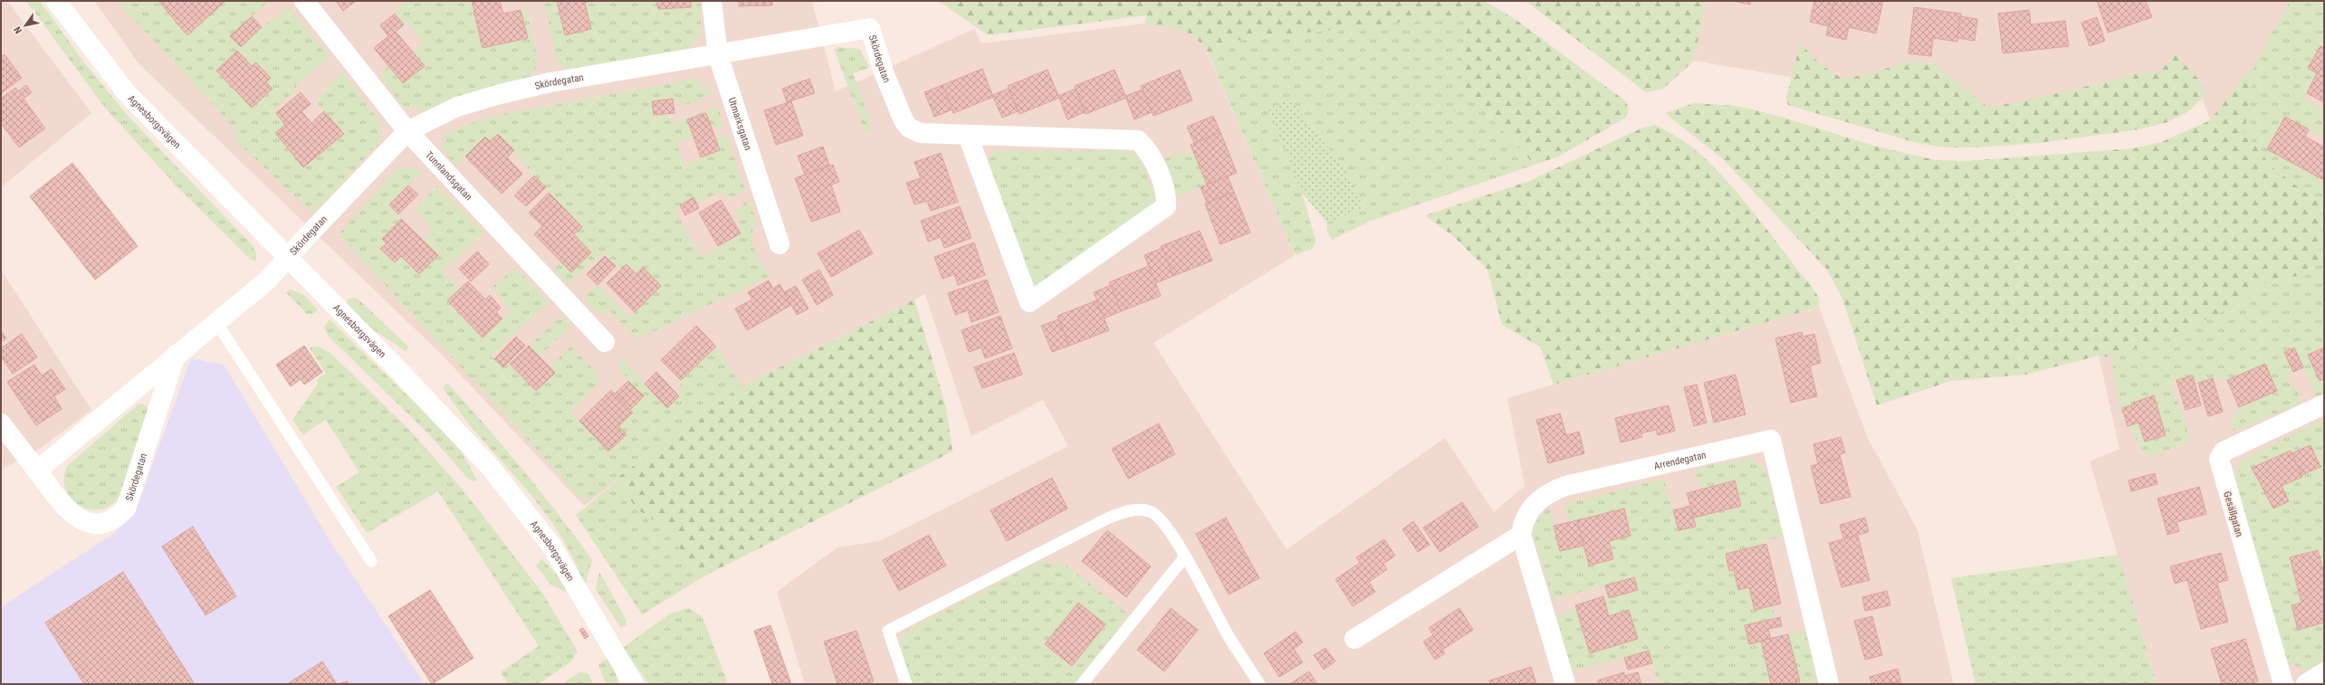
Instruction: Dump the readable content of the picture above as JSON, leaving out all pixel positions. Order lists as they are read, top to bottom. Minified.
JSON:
{"streets":{"street":["Skördegatan","Agnesborgsvägen","Utmarksgatan","Tunnlandsgatan","Arrendegatan","Gesällgatan"]},"crossings":[["Skördegatan","Agnesborgsvägen"],["Skördegatan","Utmarksgatan"],["Skördegatan","Tunnlandsgatan"]],"north":"bottom left"}
